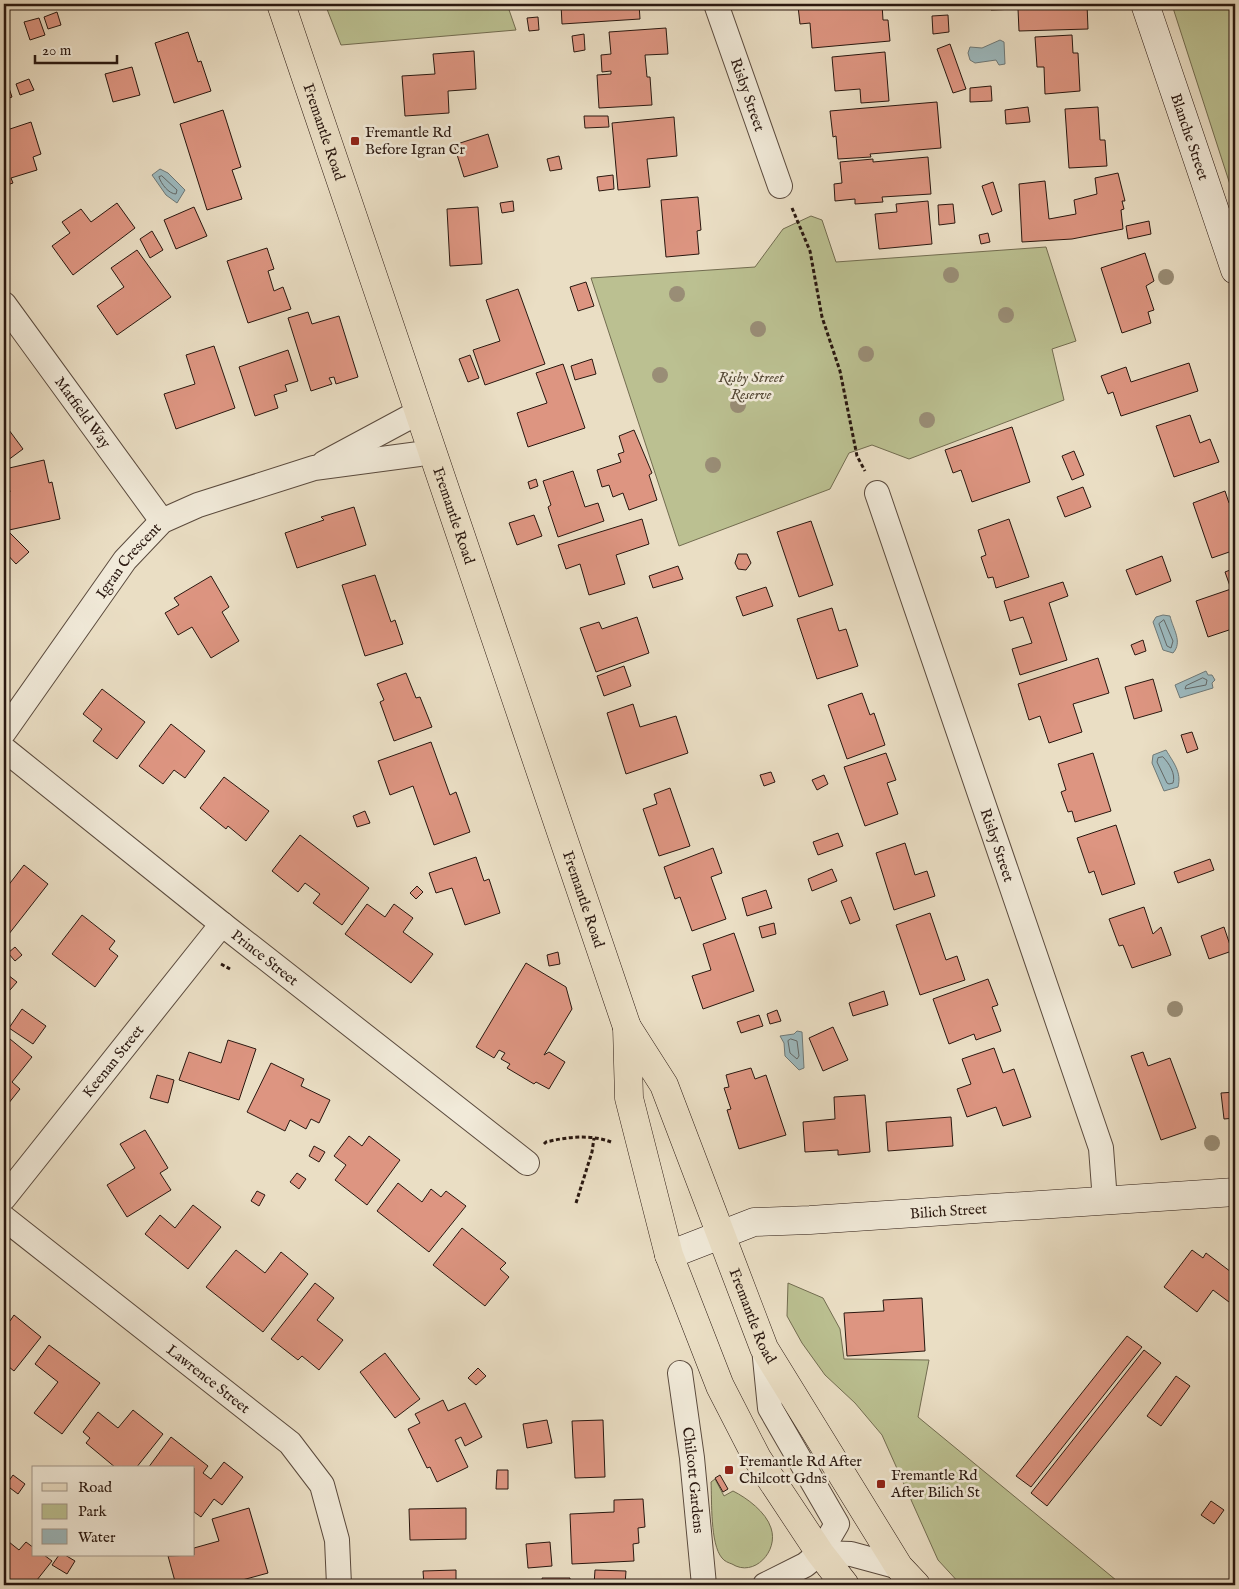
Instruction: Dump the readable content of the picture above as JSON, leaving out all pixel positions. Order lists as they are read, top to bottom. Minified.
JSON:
{"streets":{"main road":["Fremantle Road"],"street":["Risby Street","Blanche Street","Matfield Way","Igran Crescent","Prince Street","Keenan Street","Bilich Street","Lawrence Street","Chilcott Gardens"]},"crossings":[["Risby Street","Bilich Street"],["Fremantle Road","Igran Crescent"],["Fremantle Road","Bilich Street"],["Matfield Way","Igran Crescent"],["Prince Street","Keenan Street"]],"parks":["Risby Street Reserve"],"places":{"transit":["Fremantle Rd Before Igran Cr","Fremantle Rd After Chilcott Gdns","Fremantle Rd After Bilich St"]},"legend":["Road","Park","Water"],"scale_bar":"20 m"}
